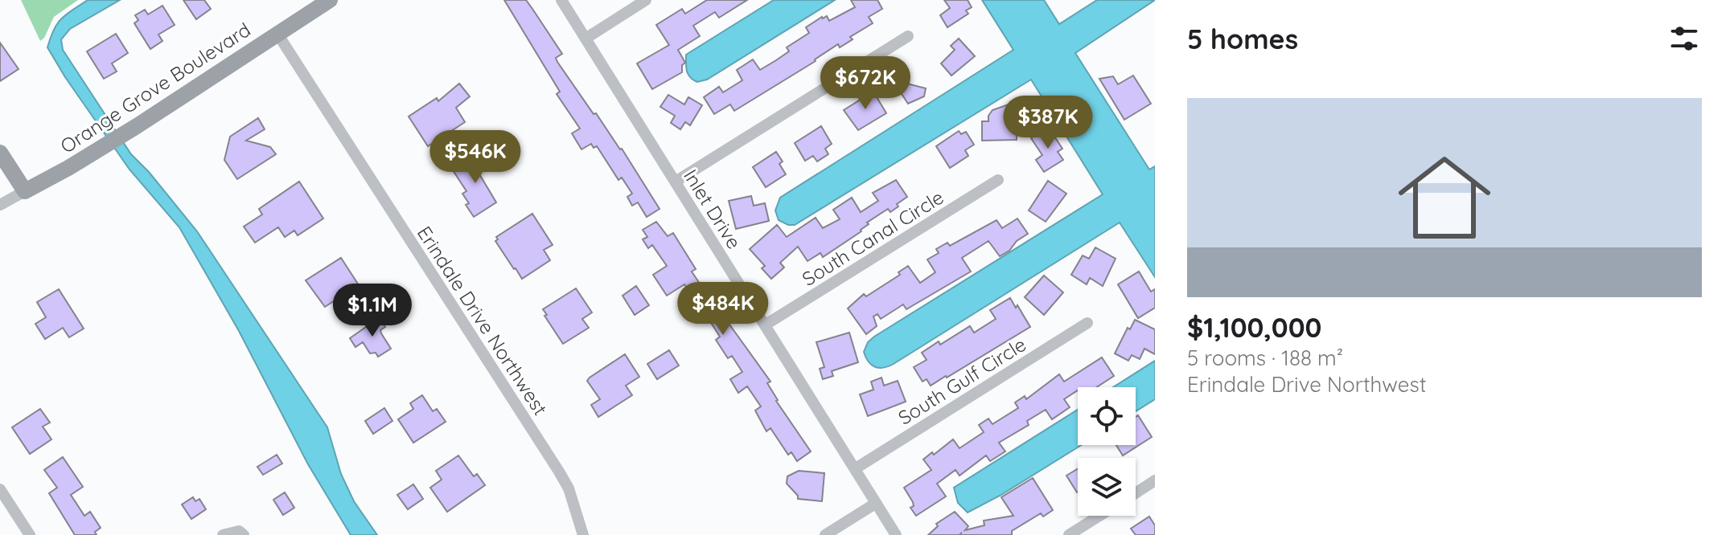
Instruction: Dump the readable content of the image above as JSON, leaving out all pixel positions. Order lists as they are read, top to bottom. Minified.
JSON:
{"streets":{"street":["Orange Grove Boulevard","Inlet Drive","South Canal Circle","Erindale Drive Northwest","South Gulf Circle"]},"crossings":[["Orange Grove Boulevard","Erindale Drive Northwest"],["Inlet Drive","South Canal Circle"],["Inlet Drive","South Gulf Circle"]],"page":{"heading":"5 homes","price":["$672K","$387K","$546K","$484K","$1.1M"],"list":[{"name":"$1,100,000","note":"5 rooms · 188 m² · Erindale Drive Northwest"}]}}
